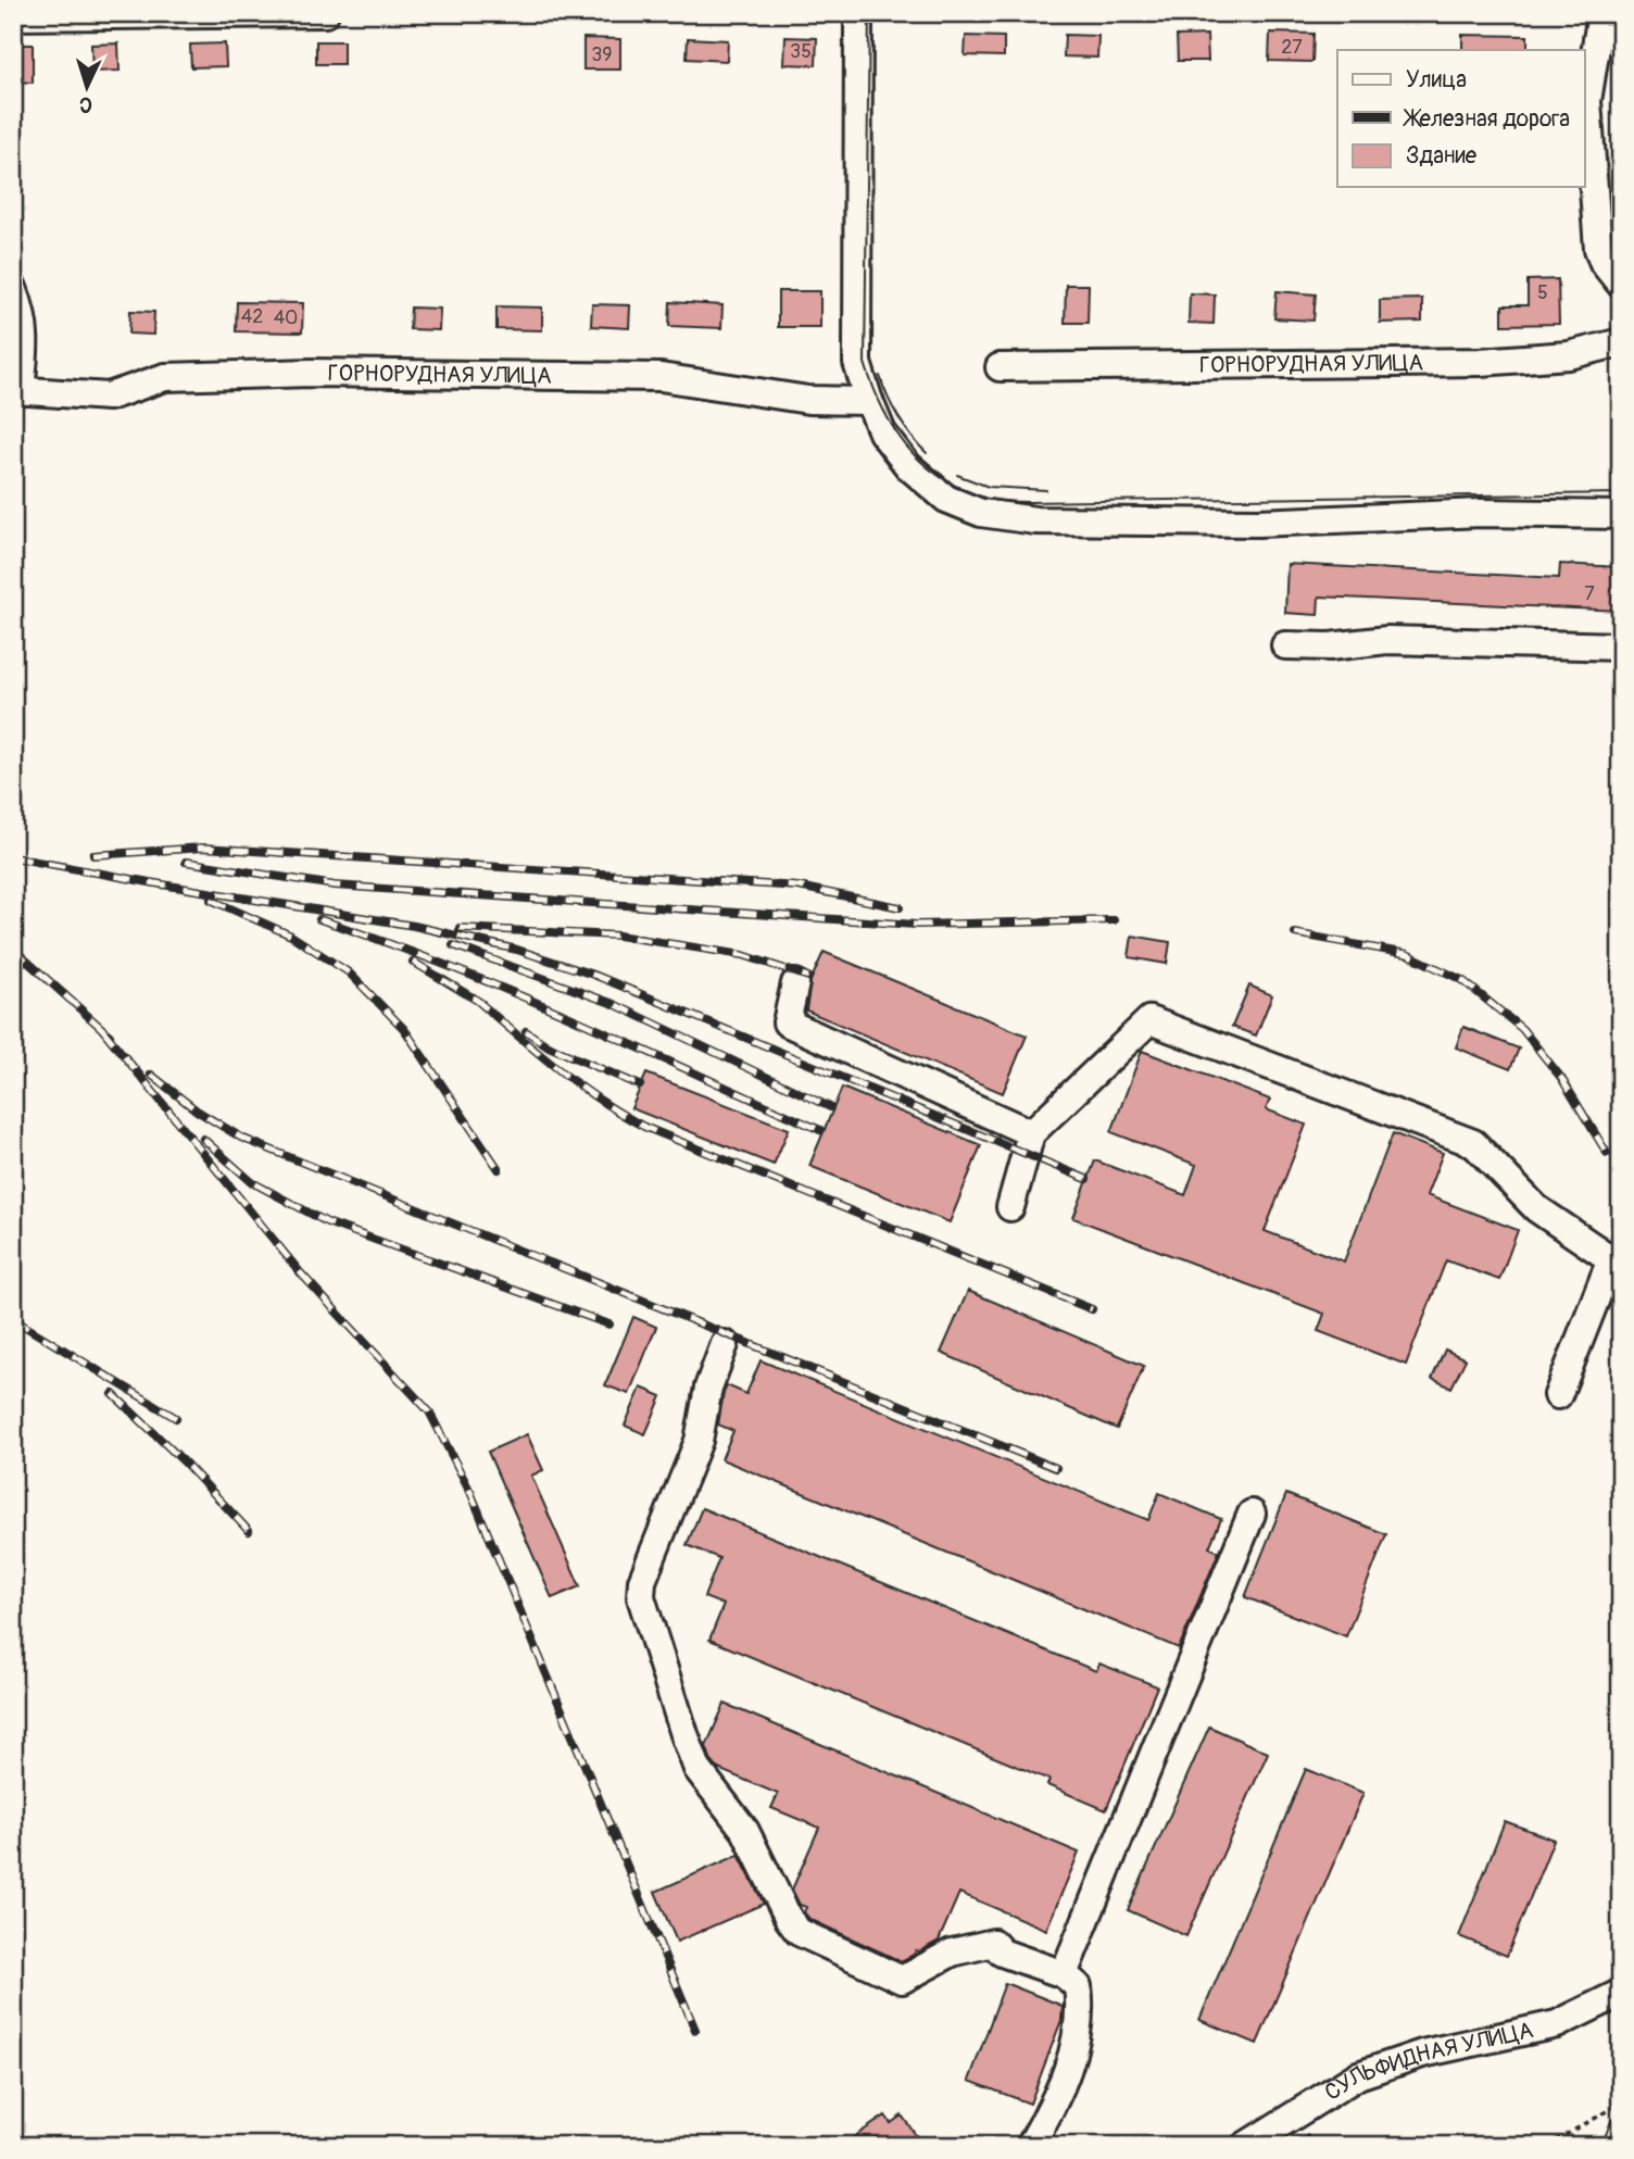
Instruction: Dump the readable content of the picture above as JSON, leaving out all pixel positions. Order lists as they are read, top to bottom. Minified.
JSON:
{"streets":{"street":["ГОРНОРУДНАЯ УЛИЦА","СУЛЬФИДНАЯ УЛИЦА"]},"house_numbers":["27","35","39","5","42","40","7"],"legend":["Улица","Железная дорога","Здание"],"north":"bottom"}
